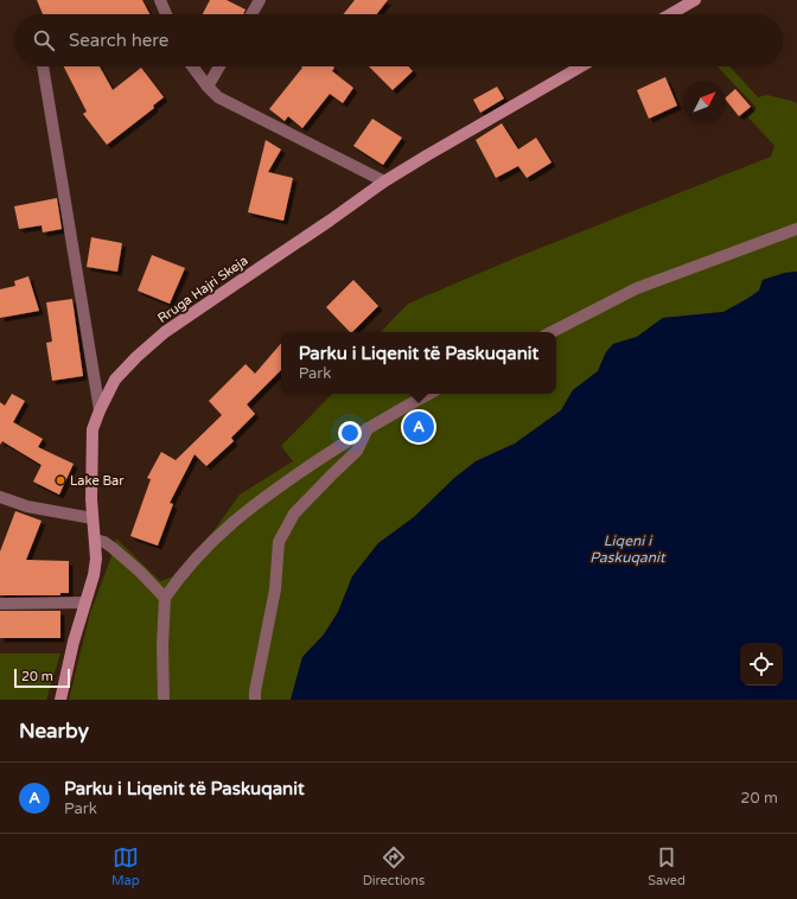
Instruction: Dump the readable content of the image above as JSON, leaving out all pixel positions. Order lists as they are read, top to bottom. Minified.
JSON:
{"streets":{"street":["Rruga Hajri Skeja"]},"water":["Liqeni i Paskuqanit"],"places":["Lake Bar"],"scale_bar":"20 m","north":"top right","page":{"search":"Search here","popup":["Parku i Liqenit të Paskuqanit","Park"],"pins":"A","scale":"20 m","heading":"Nearby","list":[{"mark":"A","name":"Parku i Liqenit të Paskuqanit","note":"Park","value":"20 m"}],"nav":["Map","Directions","Saved"]}}
